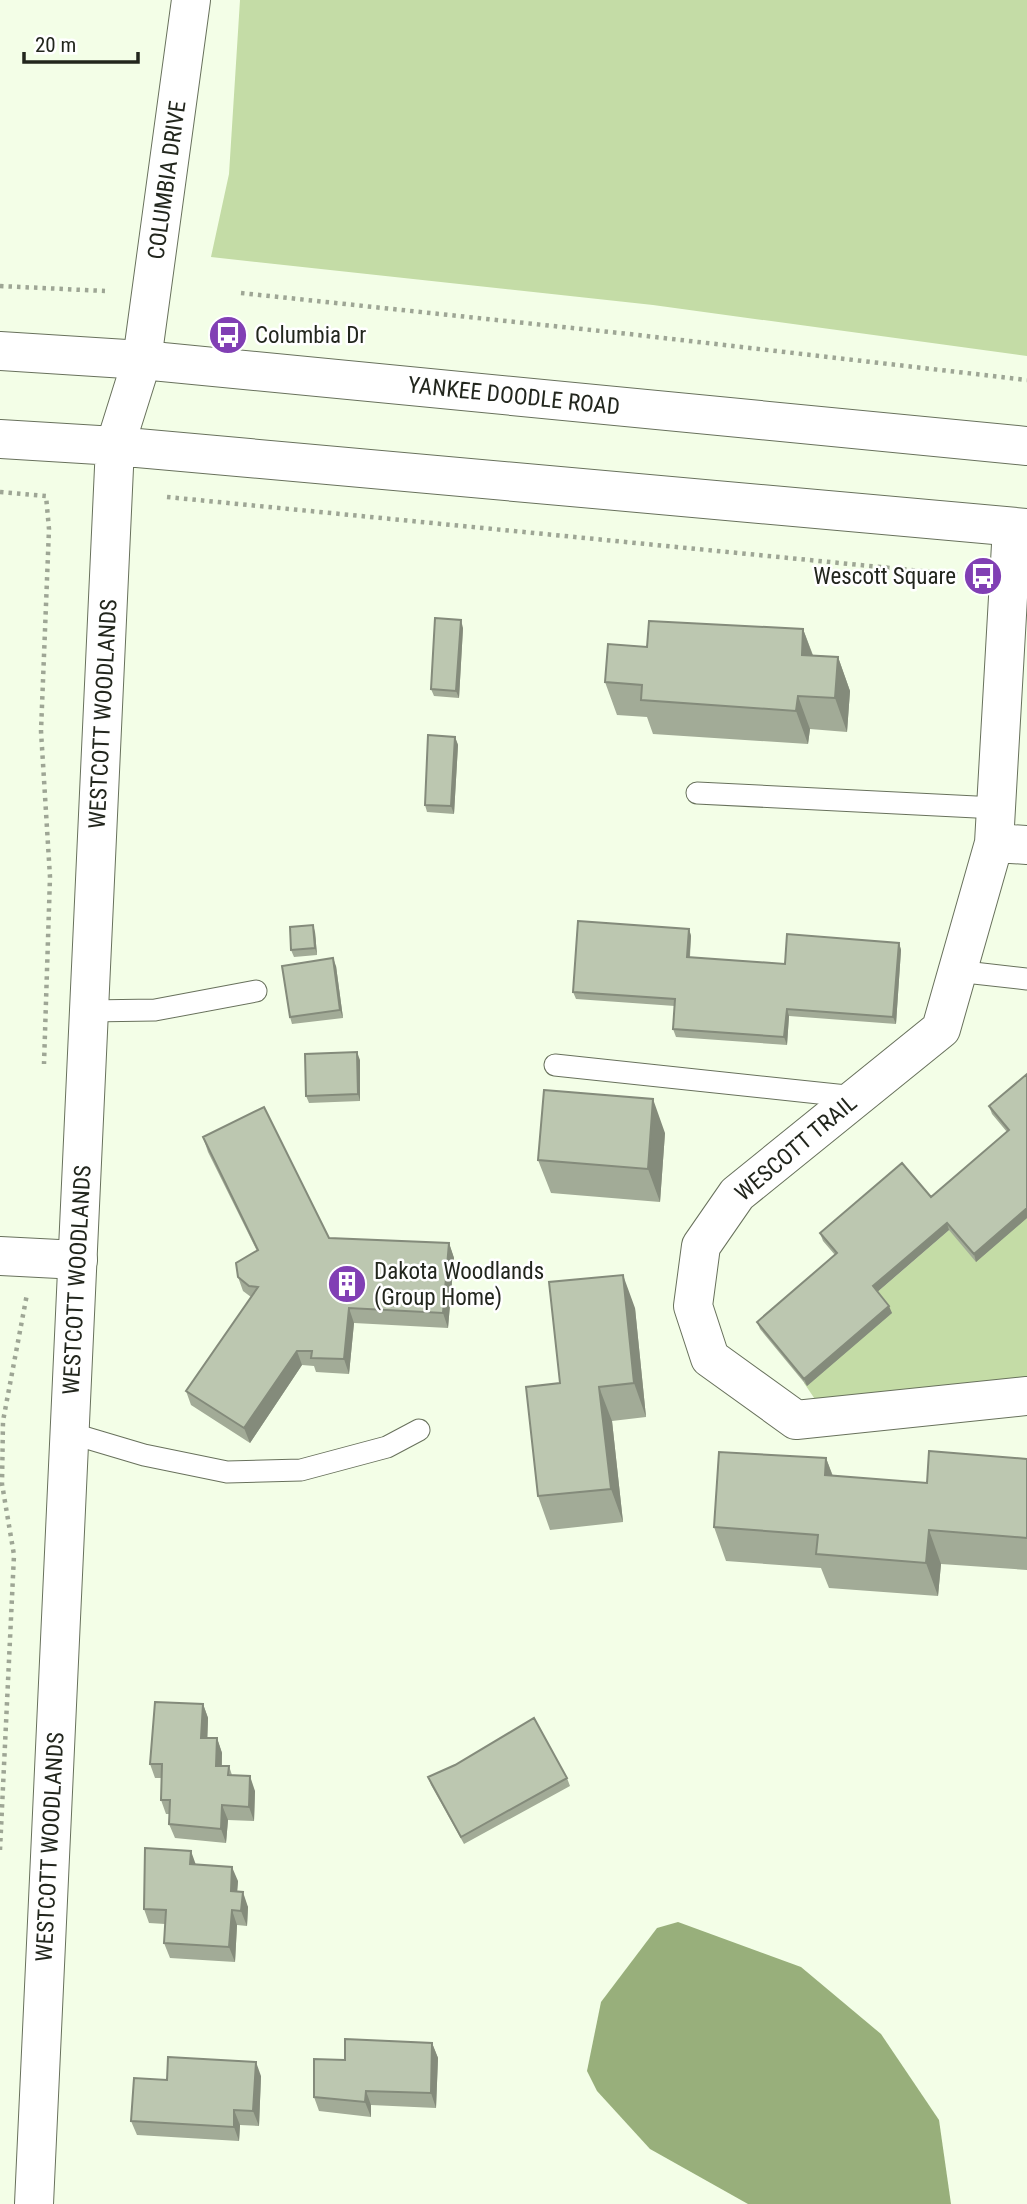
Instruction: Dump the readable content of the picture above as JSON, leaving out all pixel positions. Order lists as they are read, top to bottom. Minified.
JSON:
{"streets":{"street":["COLUMBIA DRIVE","YANKEE DOODLE ROAD","WESTCOTT WOODLANDS","WESCOTT TRAIL"]},"crossings":[["COLUMBIA DRIVE","YANKEE DOODLE ROAD"],["COLUMBIA DRIVE","WESTCOTT WOODLANDS"],["YANKEE DOODLE ROAD","WESTCOTT WOODLANDS"]],"places":{"bus stop":["Columbia Dr","Wescott Square"],"building":["Dakota Woodlands (Group Home)"]},"scale_bar":"20 m"}
